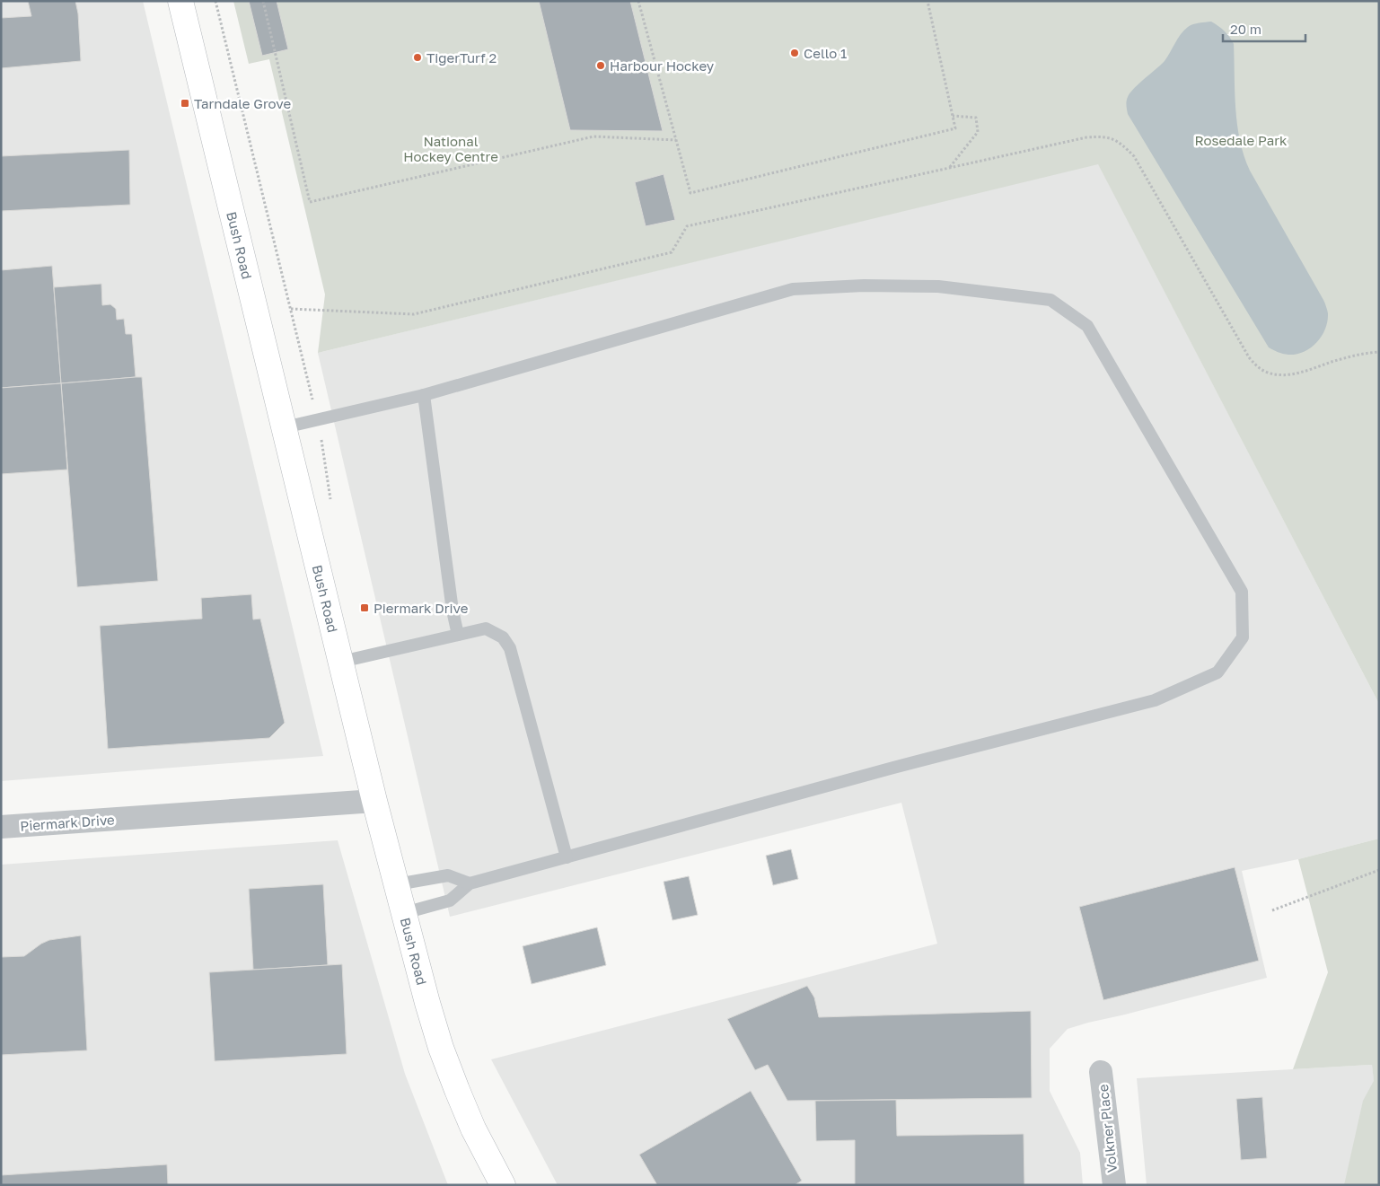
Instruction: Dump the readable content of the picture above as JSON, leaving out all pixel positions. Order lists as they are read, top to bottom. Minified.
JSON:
{"streets":{"main road":["Bush Road"],"street":["Piermark Drive","Volkner Place"]},"crossings":[["Bush Road","Piermark Drive"]],"parks":["Rosedale Park","National Hockey Centre"],"places":{"other":["Cello 1","TigerTurf 2","Harbour Hockey"],"transit":["Tarndale Grove","Piermark Drive"]},"scale_bar":"20 m"}
